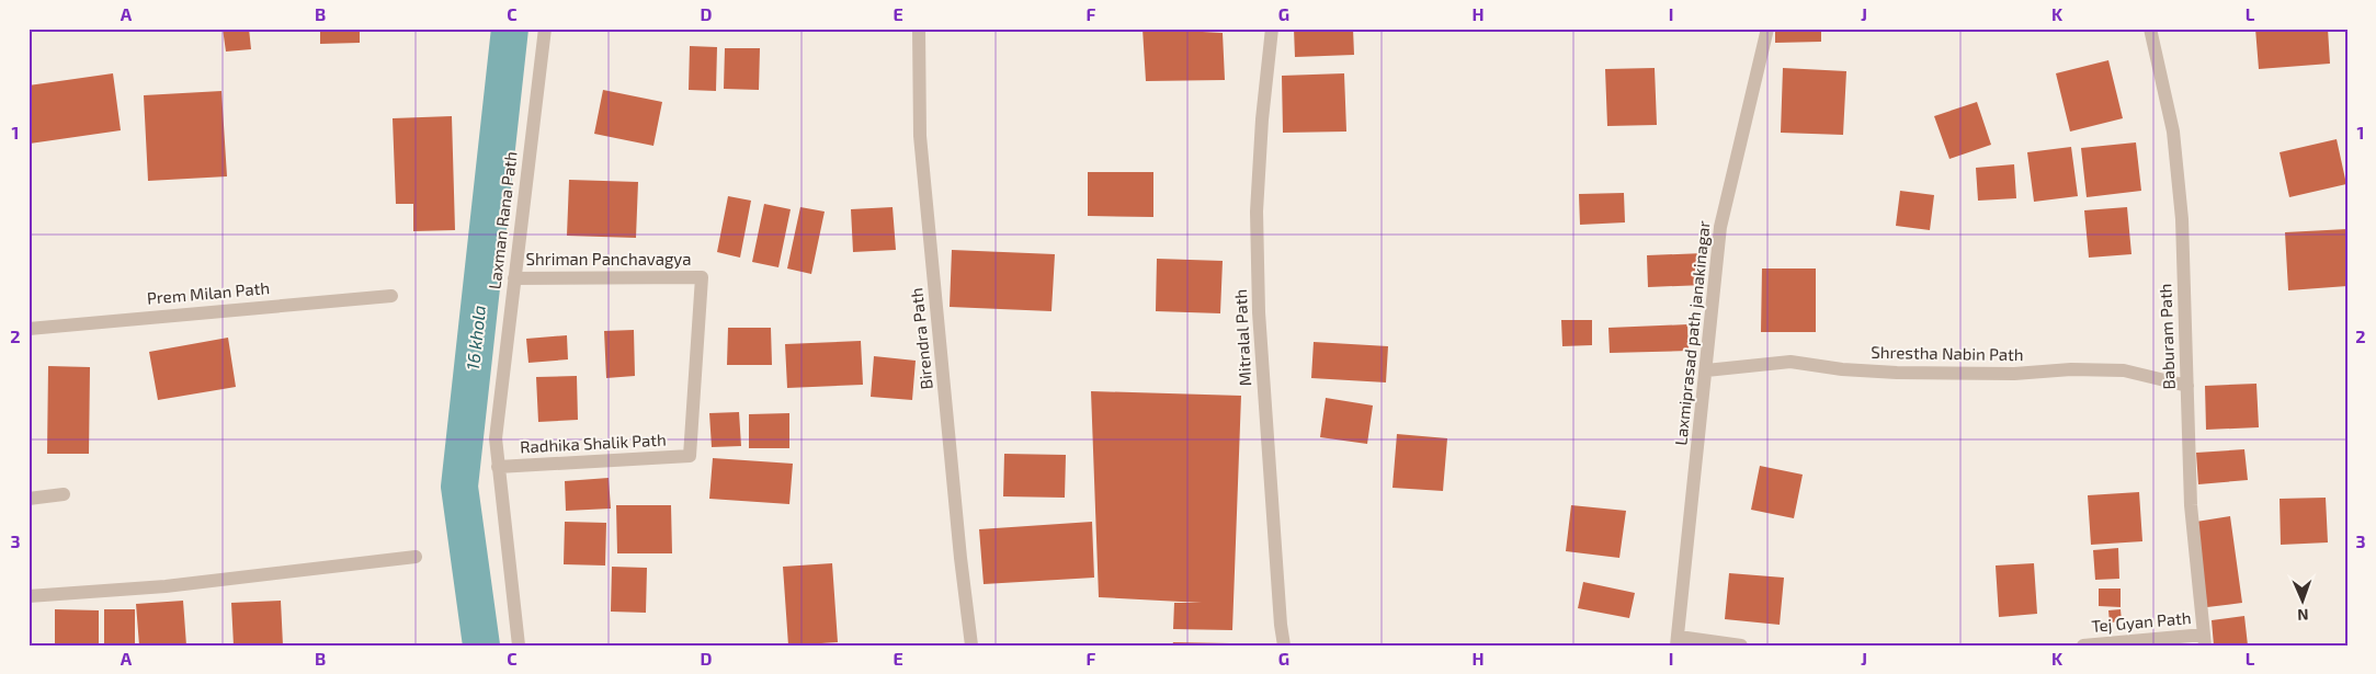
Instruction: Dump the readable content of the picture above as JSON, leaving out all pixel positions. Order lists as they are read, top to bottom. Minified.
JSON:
{"streets":{"street":["Laxman Rana Path","Shriman Panchavagya","Prem Milan Path","Laxmiprasad path janakinagar","Baburam Path","Mitralal Path","Birendra Path","Shrestha Nabin Path","Radhika Shalik Path","Tej Gyan Path"]},"crossings":[["Laxman Rana Path","Shriman Panchavagya"],["Laxman Rana Path","Radhika Shalik Path"],["Shriman Panchavagya","Radhika Shalik Path"],["Laxmiprasad path janakinagar","Shrestha Nabin Path"],["Baburam Path","Shrestha Nabin Path"],["Baburam Path","Tej Gyan Path"]],"water":["16 khola"],"north":"bottom","grid":{"columns":["A","B","C","D","E","F","G","H","I","J","K","L"],"rows":["1","2","3"]}}
